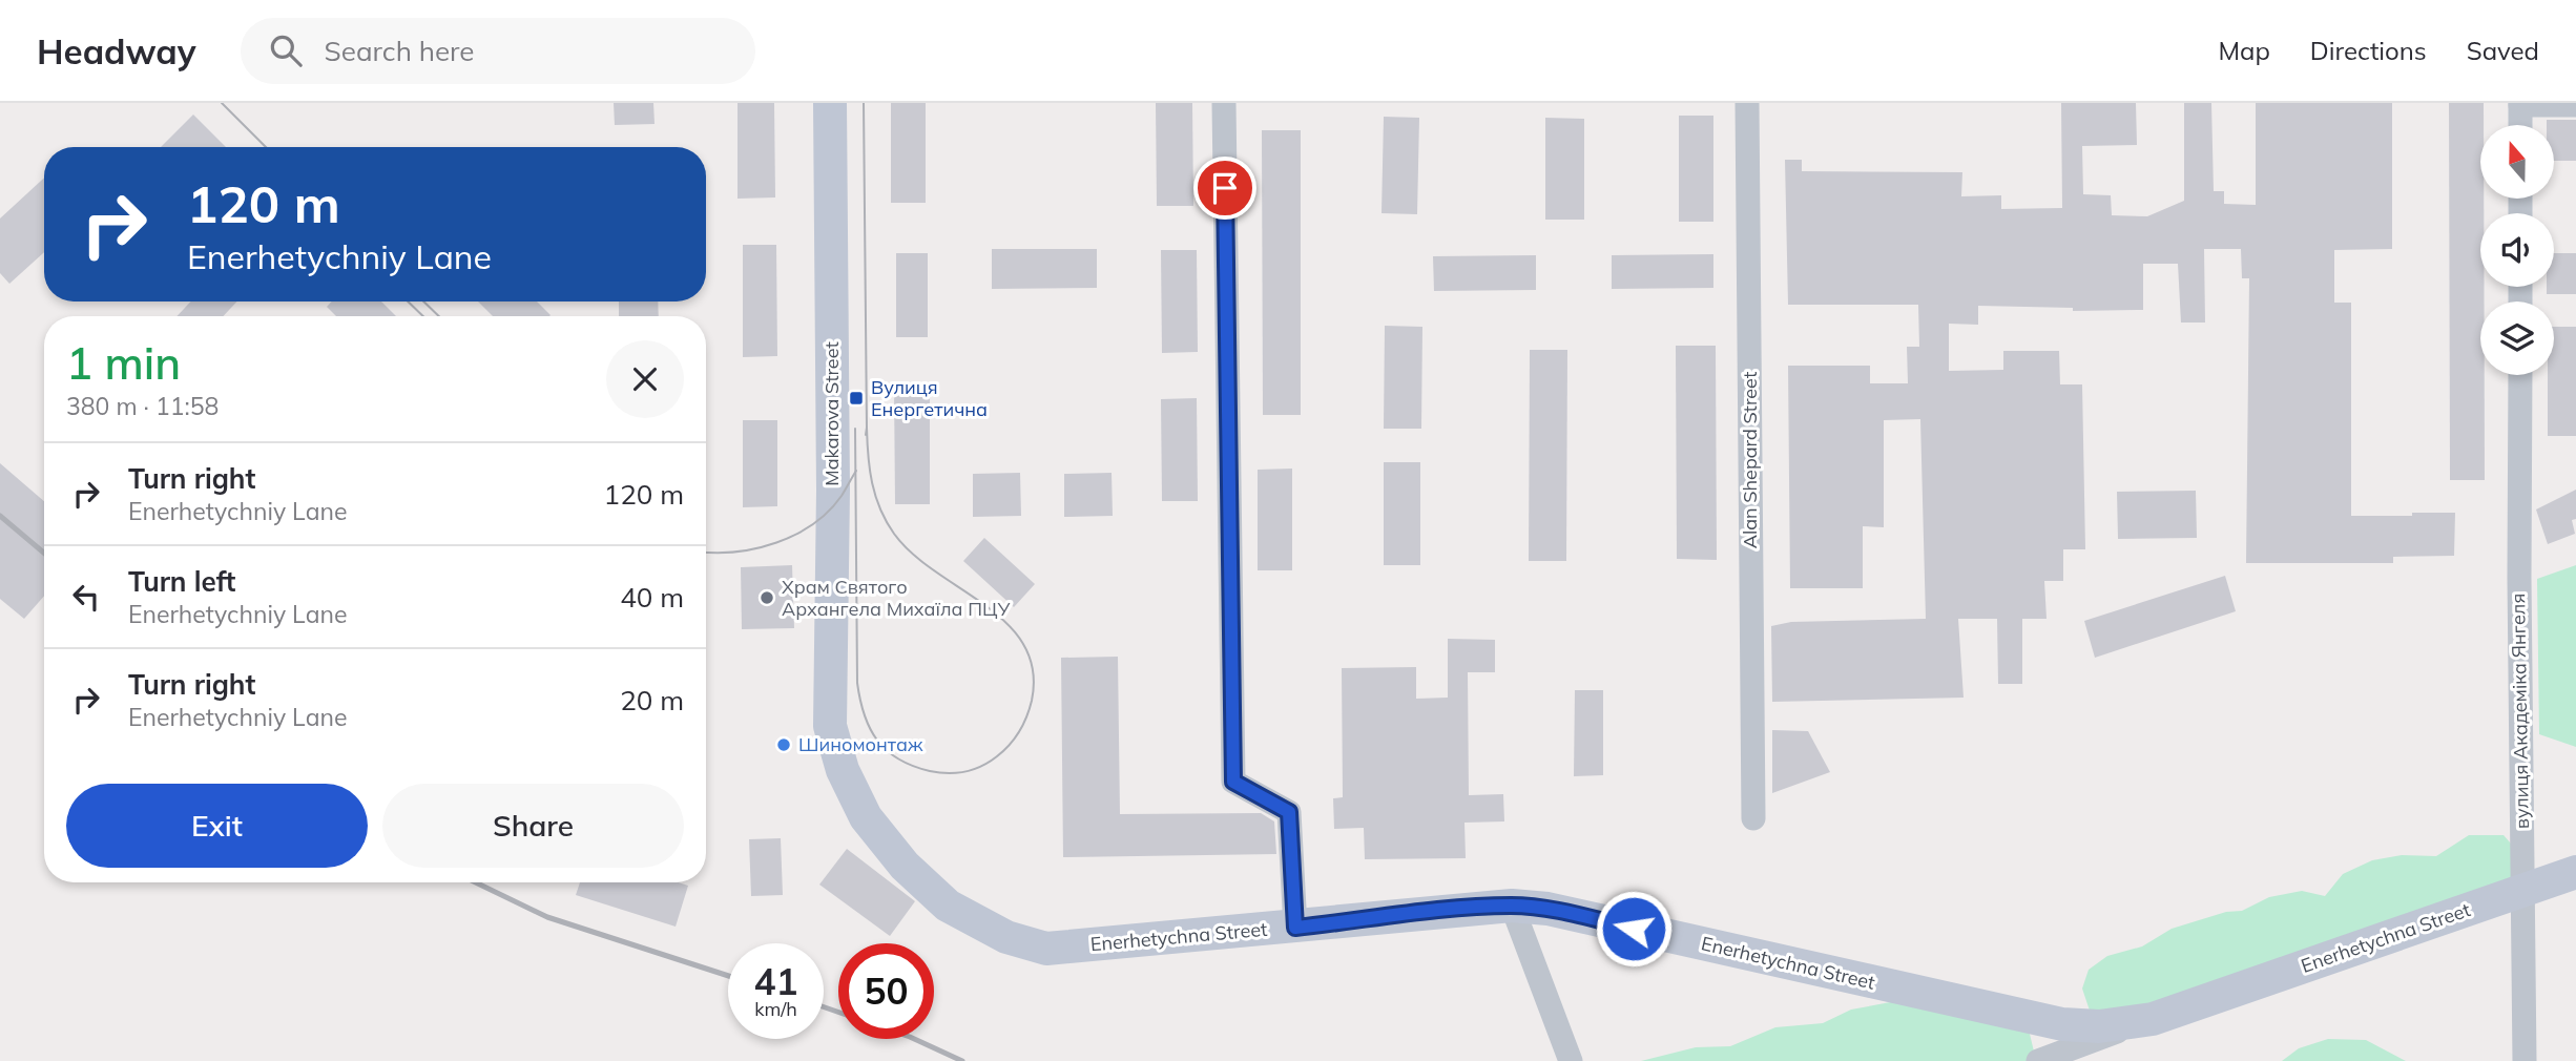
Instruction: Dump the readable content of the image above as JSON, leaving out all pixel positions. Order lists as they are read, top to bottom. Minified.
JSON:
{"streets":{"main road":["Makarova Street","Enerhetychna Street"],"street":["Alan Shepard Street","вулиця Академіка Янгеля"]},"crossings":[["Makarova Street","Enerhetychna Street"],["вулиця Академіка Янгеля","Enerhetychna Street"]],"places":{"transit":["Вулиця Енергетична"],"other":["Храм Святого Архангела Михаїла ПЦУ","Шиномонтаж"]},"north":"top","page":{"header":"Headway","search":"Search here","nav":["Map","Directions","Saved"],"turn":["120 m","Enerhetychniy Lane"],"heading":["1 min","380 m · 11:58"],"list":[{"name":"Turn right","note":"Enerhetychniy Lane","value":"120 m"},{"name":"Turn left","note":"Enerhetychniy Lane","value":"40 m"},{"name":"Turn right","note":"Enerhetychniy Lane","value":"20 m"}],"buttons":["Exit","Share"],"speed":"41 km/h","limit":"50"}}
